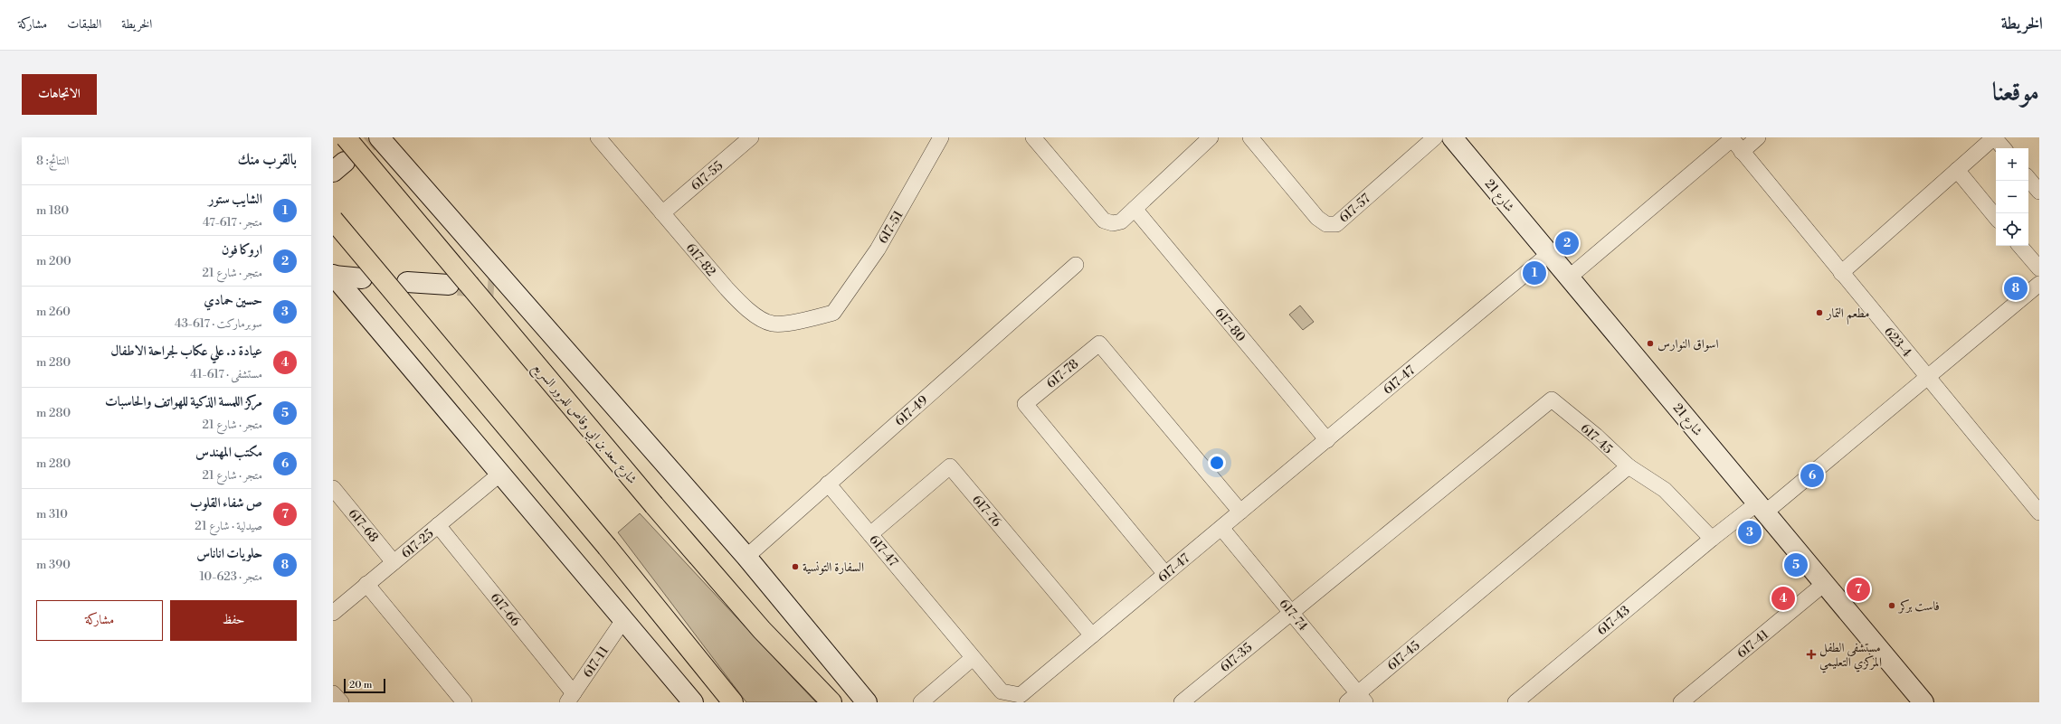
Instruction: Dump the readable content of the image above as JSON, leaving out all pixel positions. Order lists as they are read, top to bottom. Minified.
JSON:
{"streets":{"highway":["شارع سعد بن ابي وقاص للمرور السريع"],"street":["617-55","شارع 21","617-57","617-51","617-82","617-80","623-4","617-78","617-47","617-49","617-45","617-76","617-68","617-25","617-66","617-74","617-43","617-41","617-35","617-11"]},"crossings":[["617-55","617-82"],["شارع 21","617-47"],["شارع 21","617-43"],["شارع 21","617-41"],["617-51","617-82"],["617-80","617-47"],["623-4","617-43"],["617-78","617-47"],["617-47","617-49"],["617-47","617-76"],["617-47","617-74"],["617-45","617-74"],["617-45","617-35"],["617-68","617-25"],["617-25","617-66"],["617-66","617-11"],["617-74","617-35"]],"places":{"other":["مطعم التمار","اسواق النوارس","السفارة التونسية","فاست بركر"],"health":["مستشفى الطفل المركزي التعليمي"]},"scale_bar":"20 m","page":{"header":"الخريطة","nav":["الخريطة","الطبقات","مشاركة"],"title":"موقعنا","buttons":["الاتجاهات",["حفظ","مشاركة"]],"heading":["بالقرب منك","النتائج: 8"],"map_buttons":["+","−"],"list":[{"mark":"1","name":"الشايب ستور","note":"متجر · 617-47","value":"180 m"},{"mark":"2","name":"اروكا فون","note":"متجر · شارع 21","value":"200 m"},{"mark":"3","name":"حسين حمادي","note":"سوبرماركت · 617-43","value":"260 m"},{"mark":"4","name":"عيادة د. علي عكاب لجراحة الاطفال","note":"مستشفى · 617-41","value":"280 m"},{"mark":"5","name":"مركز اللمسة الذكية للهواتف والحاسبات","note":"متجر · شارع 21","value":"280 m"},{"mark":"6","name":"مكتب المهندس","note":"متجر · شارع 21","value":"280 m"},{"mark":"7","name":"ص شفاء القلوب","note":"صيدلية · شارع 21","value":"310 m"},{"mark":"8","name":"حلويات اناناس","note":"متجر · 623-10","value":"390 m"}],"pins":["2","1","8","6","3","5","7","4"],"scale":"20 m"}}
